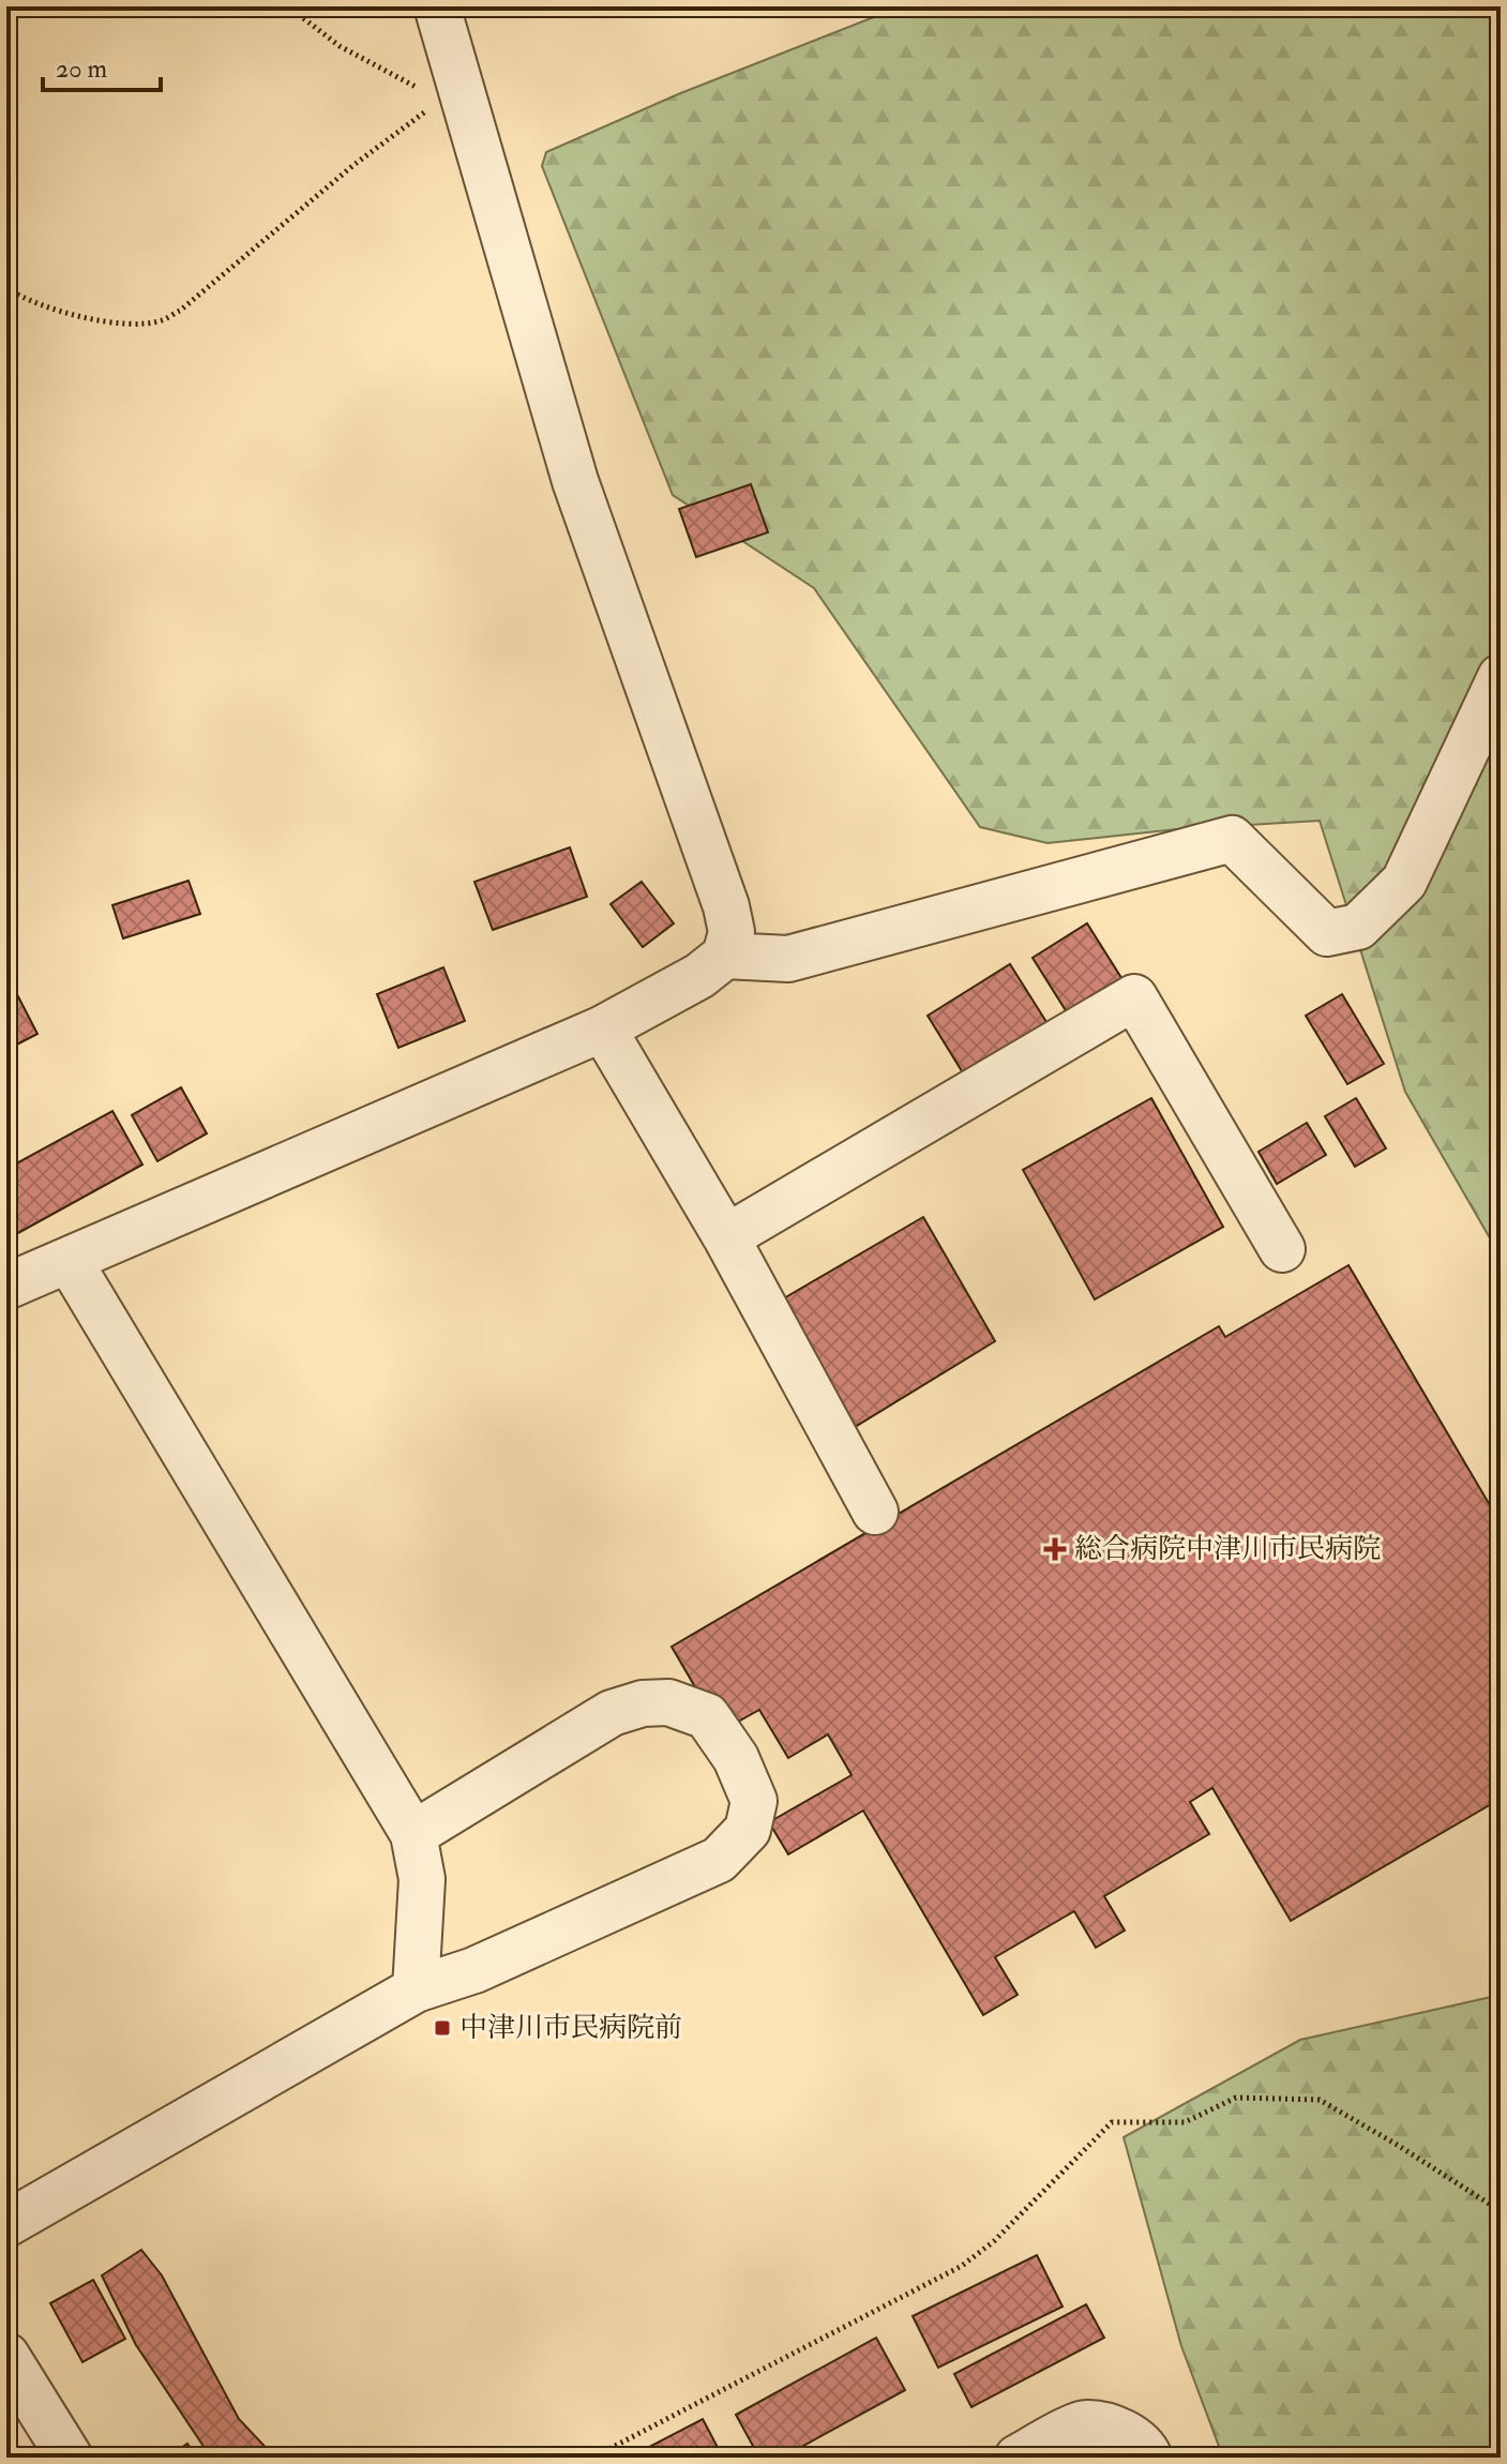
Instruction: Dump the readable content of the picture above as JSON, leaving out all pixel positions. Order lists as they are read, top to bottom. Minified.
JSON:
{"places":{"health":["総合病院中津川市民病院"],"transit":["中津川市民病院前"]},"scale_bar":"20 m"}
